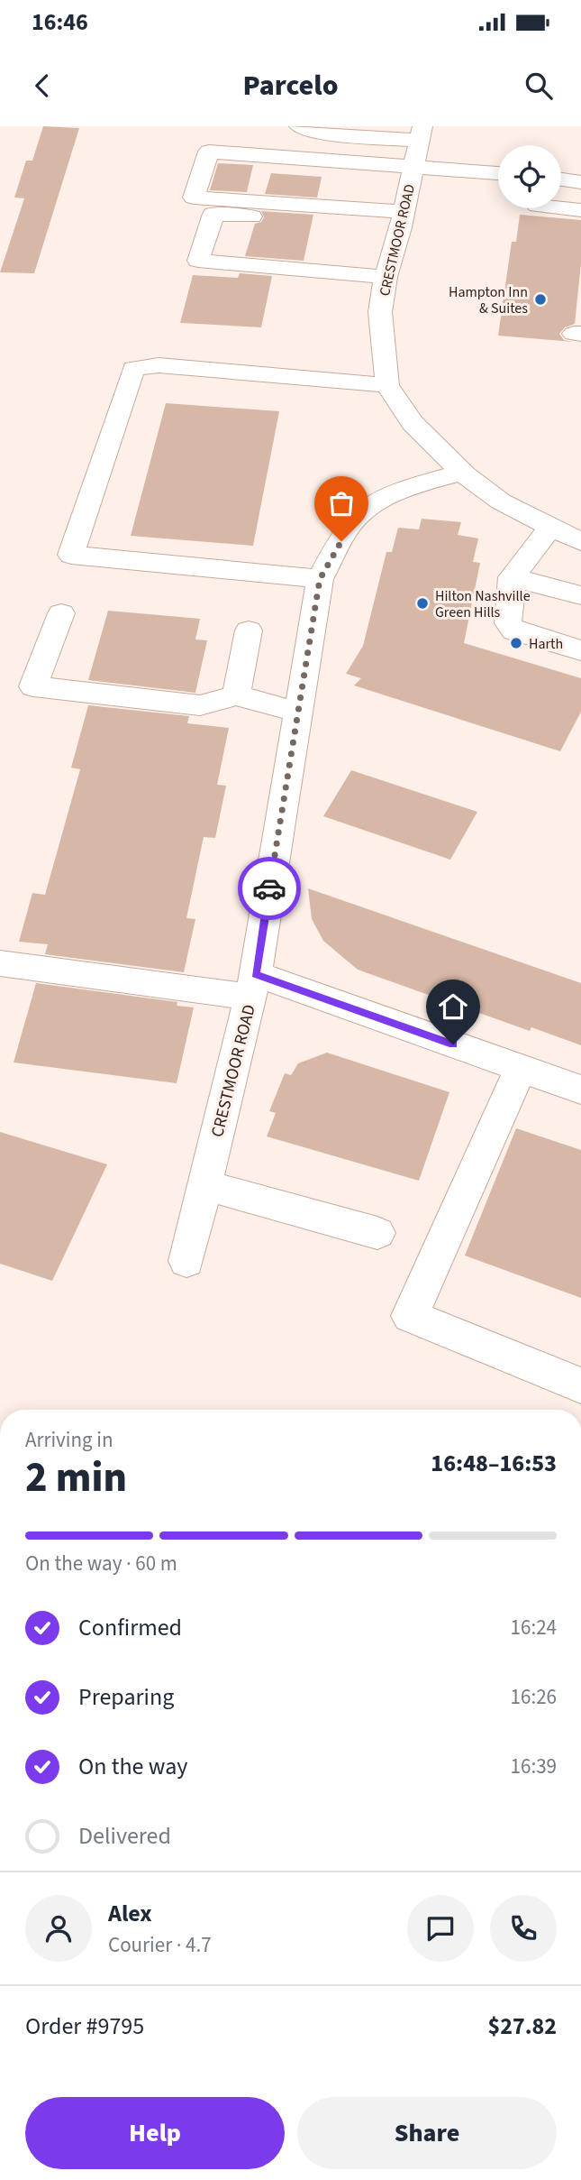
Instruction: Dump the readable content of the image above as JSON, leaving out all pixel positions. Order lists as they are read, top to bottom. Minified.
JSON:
{"streets":{"street":["CRESTMOOR ROAD"]},"places":["Hampton Inn & Suites","Hilton Nashville Green Hills","Harth"],"page":{"status":"16:46","header":"Parcelo","heading":["2 min","Arriving in","16:48–16:53"],"panel":["Alex","Courier · 4.7","Order #9795","$27.82"],"bar":"On the way · 60 m","list":[["Confirmed","16:24"],["Preparing","16:26"],["On the way","16:39"],"Delivered"],"buttons":["Help","Share"]}}
